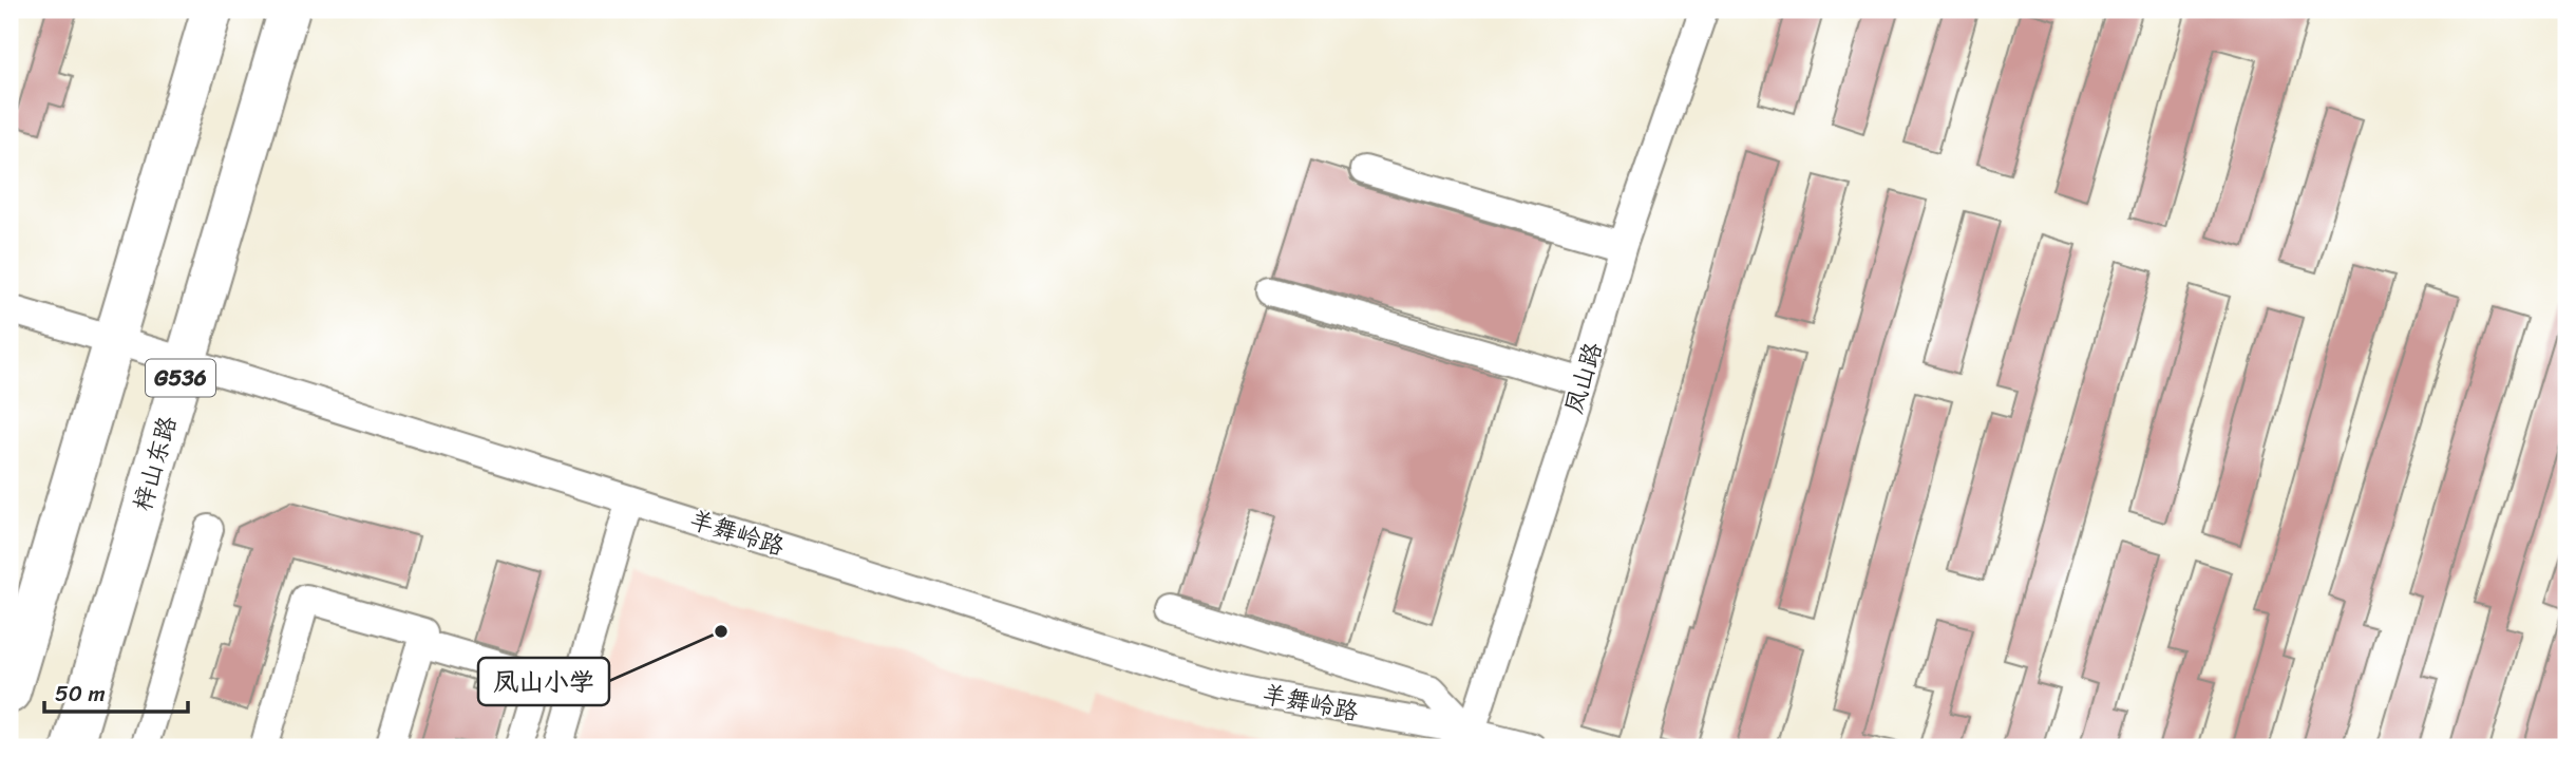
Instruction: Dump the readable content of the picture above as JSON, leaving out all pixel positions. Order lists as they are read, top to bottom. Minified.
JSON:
{"streets":{"highway":["G536","梓山东路"],"street":["凤山路","羊舞岭路"]},"crossings":[["G536","羊舞岭路"],["凤山路","羊舞岭路"],["梓山东路","羊舞岭路"]],"places":["凤山小学"],"scale_bar":"50 m"}
